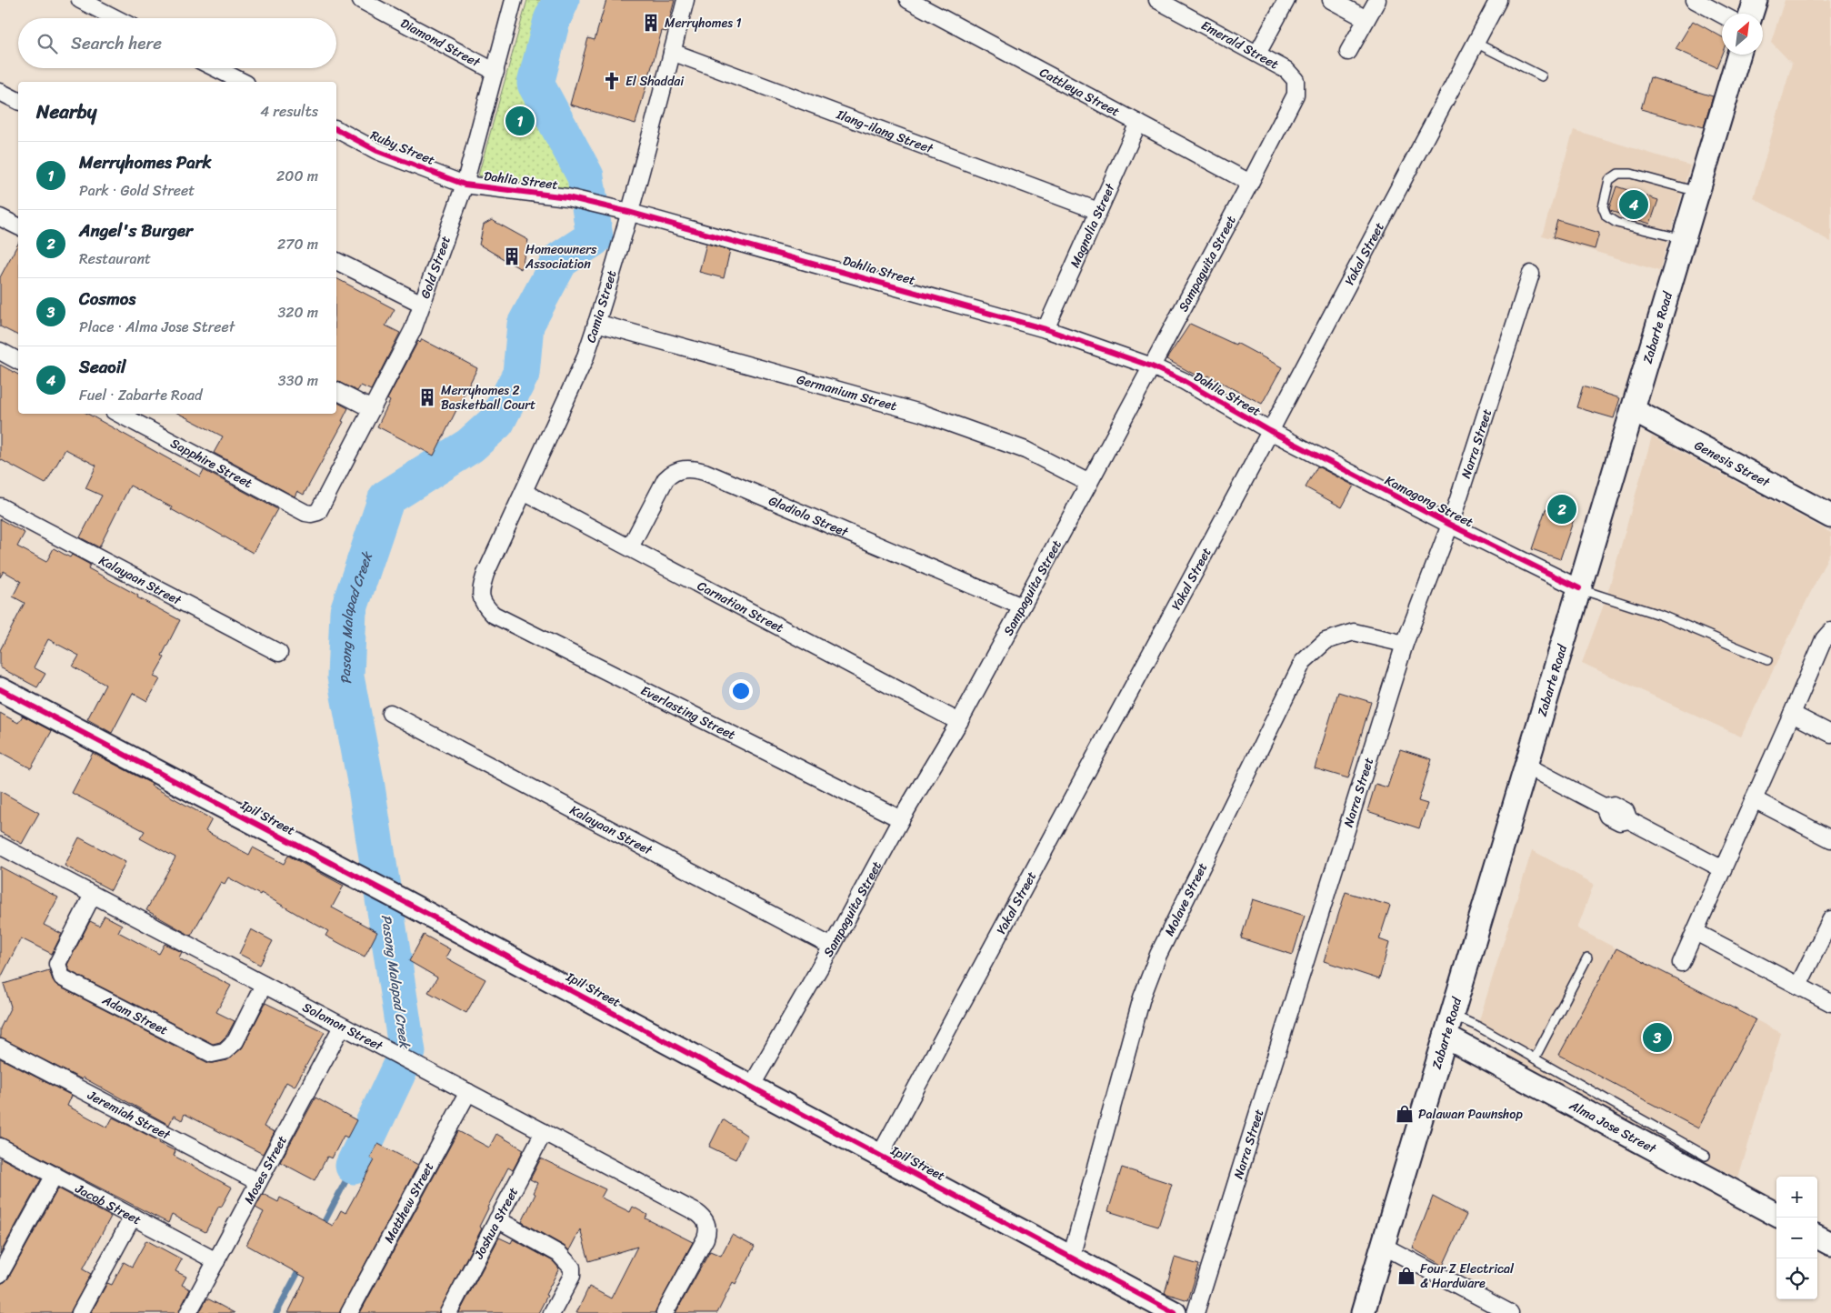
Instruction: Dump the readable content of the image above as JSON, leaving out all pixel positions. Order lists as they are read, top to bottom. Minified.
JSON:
{"streets":{"street":["Diamond Street","Emerald Street","Cattleya Street","Ilang-ilang Street","Ruby Street","Dahlia Street","Magnolia Street","Yakal Street","Sampaguita Street","Gold Street","Camia Street","Zabarte Road","Germanium Street","Narra Street","Sapphire Street","Genesis Street","Kamagong Street","Gladiola Street","Kalayaan Street","Carnation Street","Everlasting Street","Ipil Street","Molave Street","Adam Street","Solomon Street","Jeremiah Street","Alma Jose Street","Moses Street","Matthew Street","Jacob Street","Joshua Street"]},"crossings":[["Diamond Street","Gold Street"],["Emerald Street","Sampaguita Street"],["Cattleya Street","Magnolia Street"],["Cattleya Street","Sampaguita Street"],["Ilang-ilang Street","Magnolia Street"],["Ilang-ilang Street","Camia Street"],["Ruby Street","Dahlia Street"],["Ruby Street","Gold Street"],["Dahlia Street","Magnolia Street"],["Dahlia Street","Yakal Street"],["Dahlia Street","Sampaguita Street"],["Dahlia Street","Gold Street"],["Dahlia Street","Camia Street"],["Dahlia Street","Kamagong Street"],["Yakal Street","Kamagong Street"],["Yakal Street","Ipil Street"],["Sampaguita Street","Germanium Street"],["Sampaguita Street","Gladiola Street"],["Sampaguita Street","Kalayaan Street"],["Sampaguita Street","Carnation Street"],["Sampaguita Street","Everlasting Street"],["Sampaguita Street","Ipil Street"],["Gold Street","Sapphire Street"],["Camia Street","Germanium Street"],["Camia Street","Carnation Street"],["Camia Street","Everlasting Street"],["Zabarte Road","Genesis Street"],["Zabarte Road","Kamagong Street"],["Zabarte Road","Alma Jose Street"],["Narra Street","Kamagong Street"],["Narra Street","Molave Street"],["Gladiola Street","Carnation Street"],["Ipil Street","Molave Street"],["Adam Street","Solomon Street"],["Solomon Street","Moses Street"],["Solomon Street","Matthew Street"],["Solomon Street","Joshua Street"],["Jeremiah Street","Moses Street"],["Moses Street","Jacob Street"]],"water":["Pasong Malapad Creek"],"places":{"building":["Merryhomes 1","Homeowners Association","Merryhomes 2 Basketball Court"],"church":["El Shaddai"],"shop":["Palawan Pawnshop","Four Z Electrical & Hardware"]},"north":"top right","page":{"search":"Search here","heading":["Nearby","4 results"],"pins":["1","4","2","3"],"list":[{"mark":"1","name":"Merryhomes Park","note":"Park · Gold Street","value":"200 m"},{"mark":"2","name":"Angel's Burger","note":"Restaurant","value":"270 m"},{"mark":"3","name":"Cosmos","note":"Place · Alma Jose Street","value":"320 m"},{"mark":"4","name":"Seaoil","note":"Fuel · Zabarte Road","value":"330 m"}],"map_buttons":["+","−"]}}
